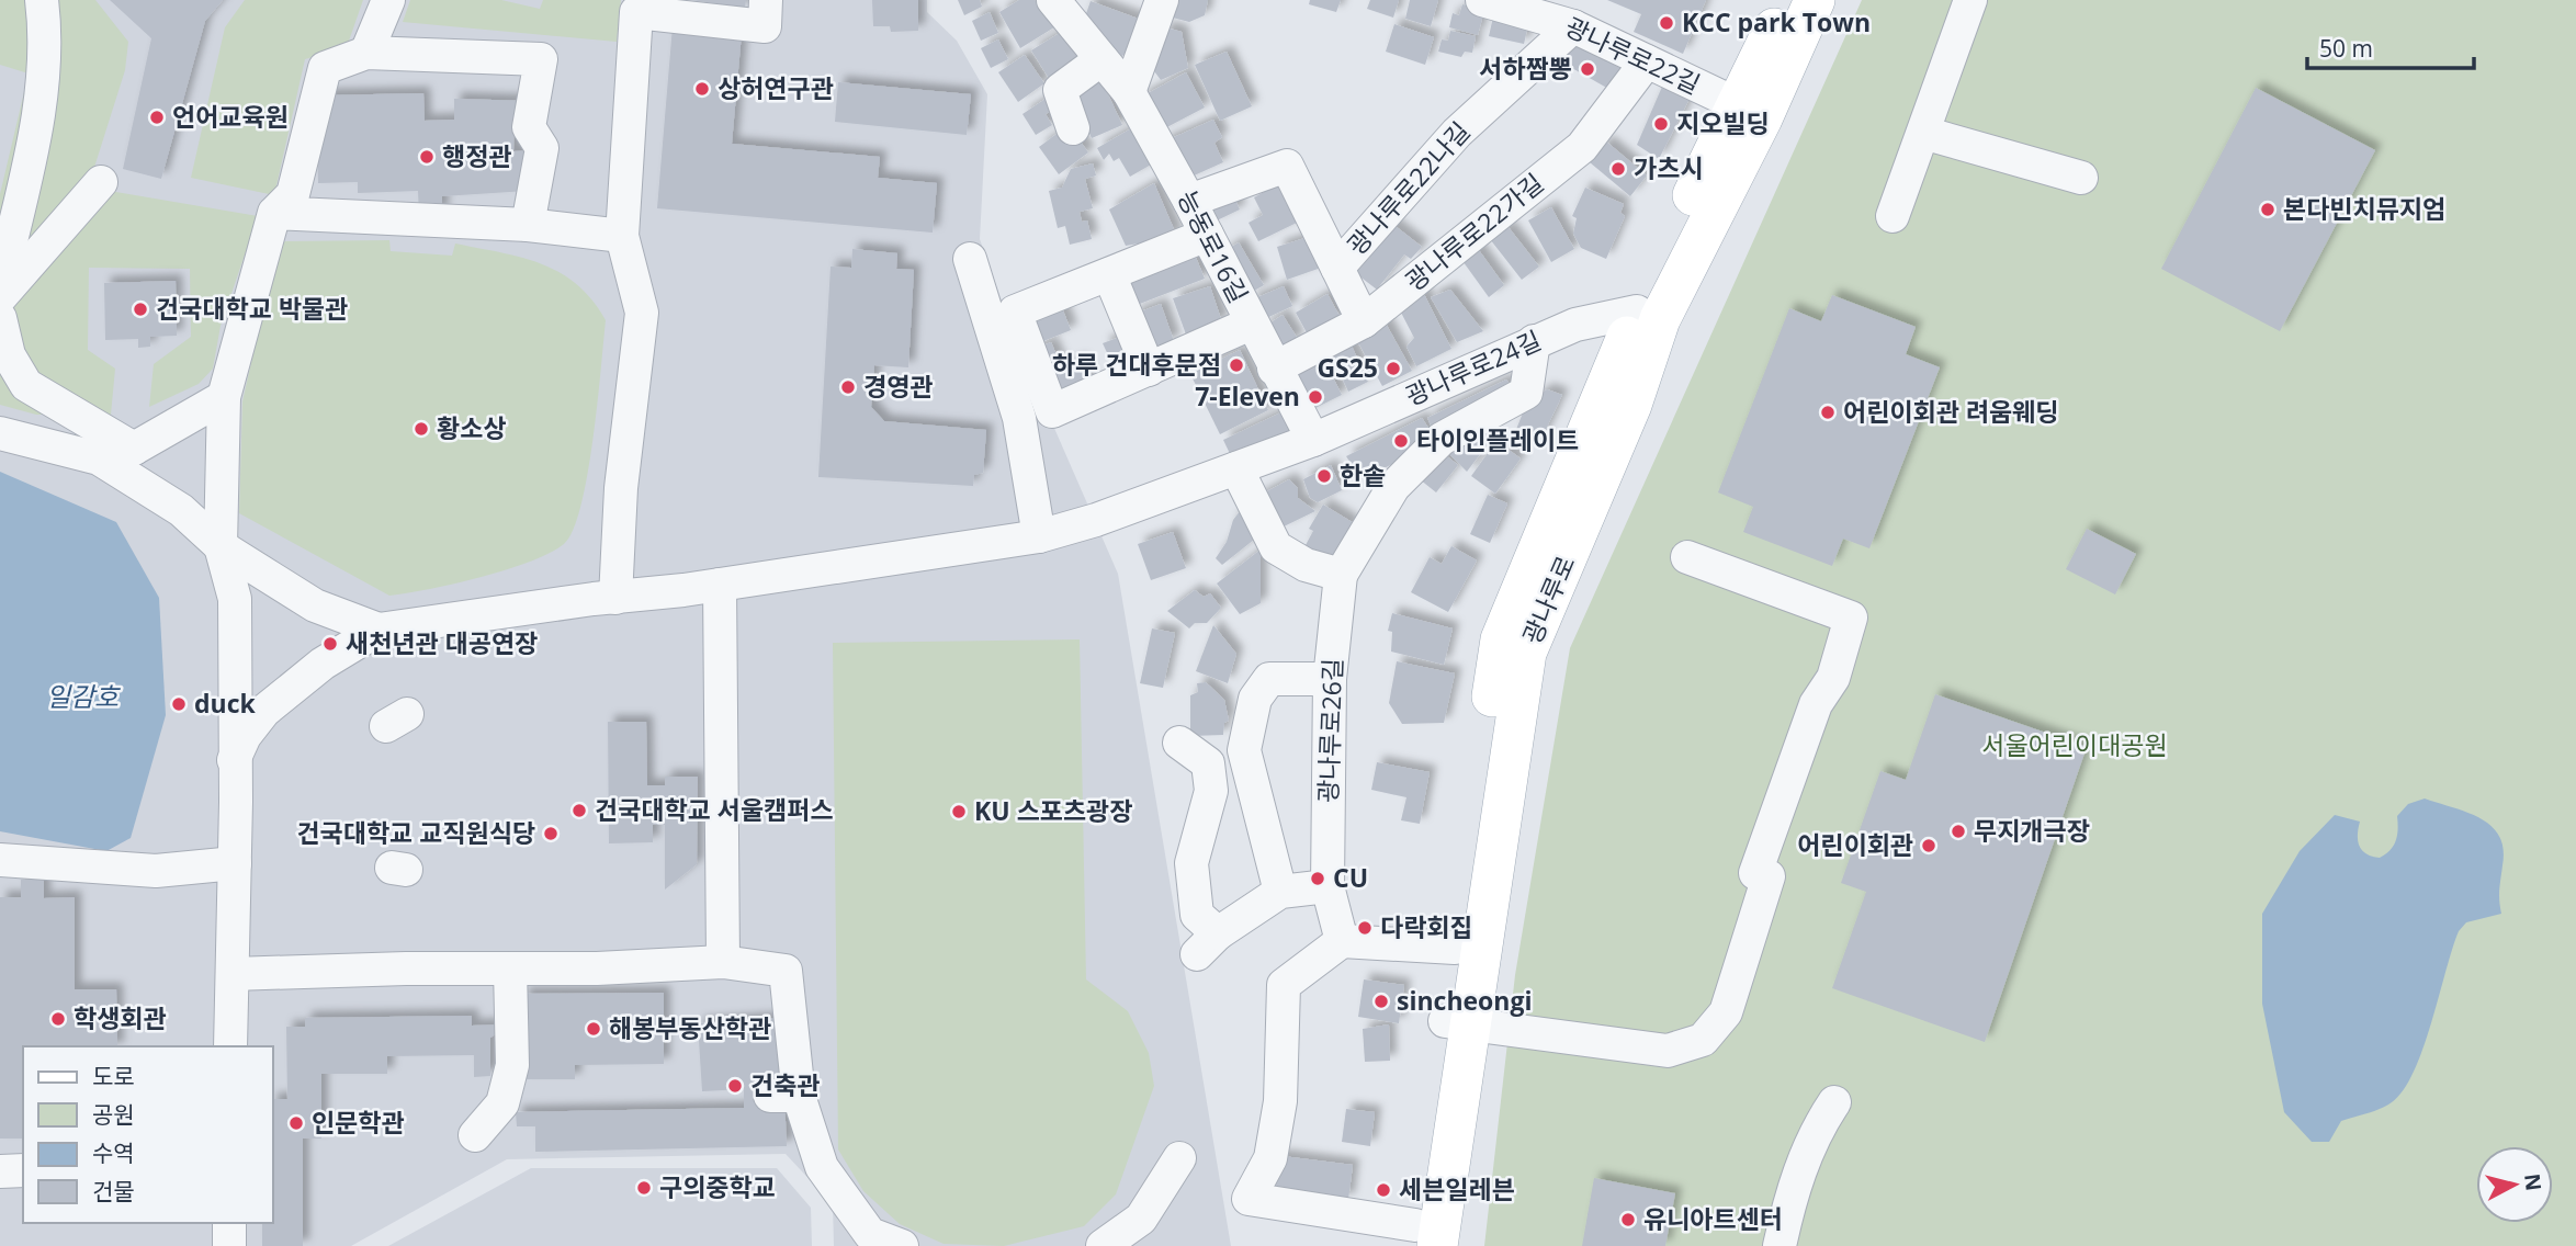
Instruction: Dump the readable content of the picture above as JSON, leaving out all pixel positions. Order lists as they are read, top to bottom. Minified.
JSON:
{"streets":{"main road":["광나루로"],"street":["광나루로22길","광나루로22나길","광나루로22가길","능동로16길","광나루로24길","광나루로26길"]},"crossings":[["광나루로22길","광나루로22나길"],["광나루로22길","광나루로22가길"],["광나루로22길","광나루로"],["광나루로22나길","능동로16길"],["광나루로22가길","능동로16길"],["능동로16길","광나루로24길"],["광나루로24길","광나루로"]],"water":["일감호"],"parks":["서울어린이대공원"],"places":["KCC park Town","서하짬뽕","상허연구관","언어교육원","지오빌딩","행정관","가츠시","본다빈치뮤지엄","건국대학교 박물관","하루 건대후문점","GS25","경영관","7-Eleven","어린이회관 려움웨딩","황소상","타이인플레이트","한솥","새천년관 대공연장","duck","건국대학교 서울캠퍼스","KU 스포츠광장","무지개극장","건국대학교 교직원식당","어린이회관","CU","다락회집","sincheongi","학생회관","해봉부동산학관","건축관","인문학관","구의중학교","세븐일레븐","유니아트센터"],"legend":["도로","공원","수역","건물"],"scale_bar":"50 m","north":"right"}
